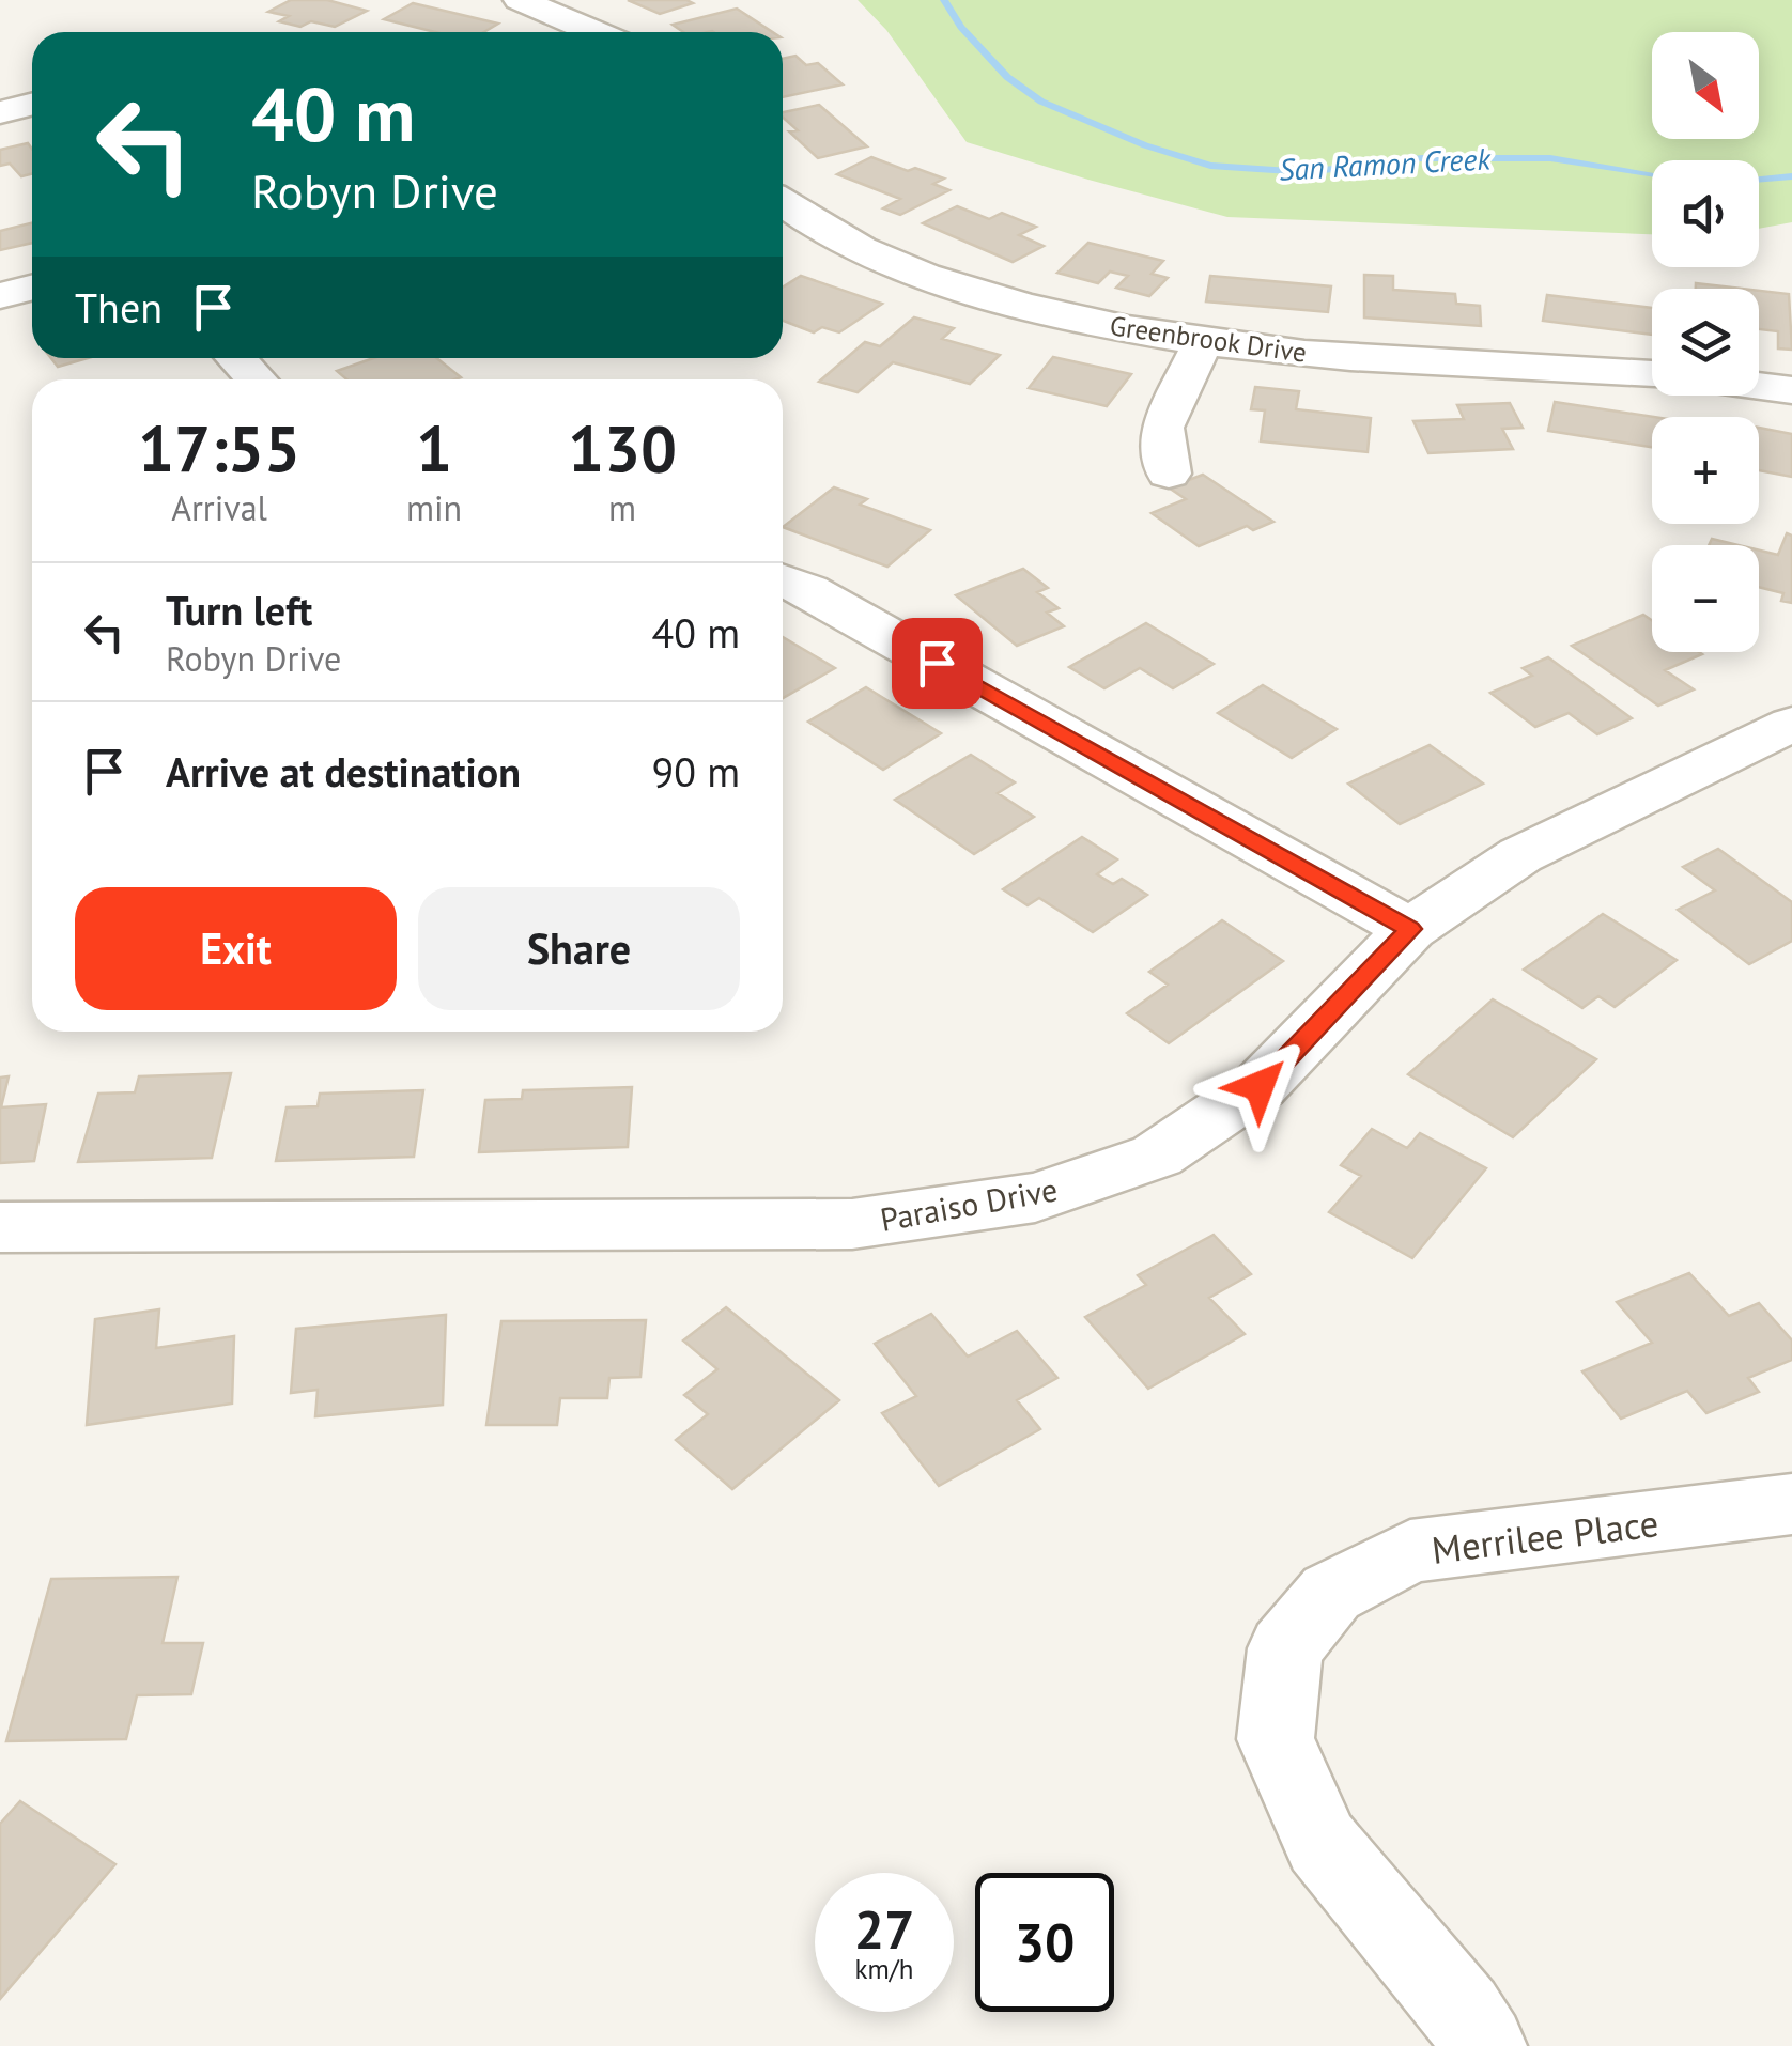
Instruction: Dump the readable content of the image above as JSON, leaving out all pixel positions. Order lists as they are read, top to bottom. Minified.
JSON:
{"streets":{"street":["Greenbrook Drive","Paraiso Drive","Merrilee Place"]},"water":["San Ramon Creek"],"north":"bottom right","page":{"map_buttons":["+","−"],"turn":["40 m","Robyn Drive"],"then":"Then","eta":["17:55","Arrival","1","min","130","m"],"list":[{"name":"Turn left","note":"Robyn Drive","value":"40 m"},{"name":"Arrive at destination","value":"90 m"}],"buttons":["Exit","Share"],"speed":"27 km/h","limit":"30"}}
